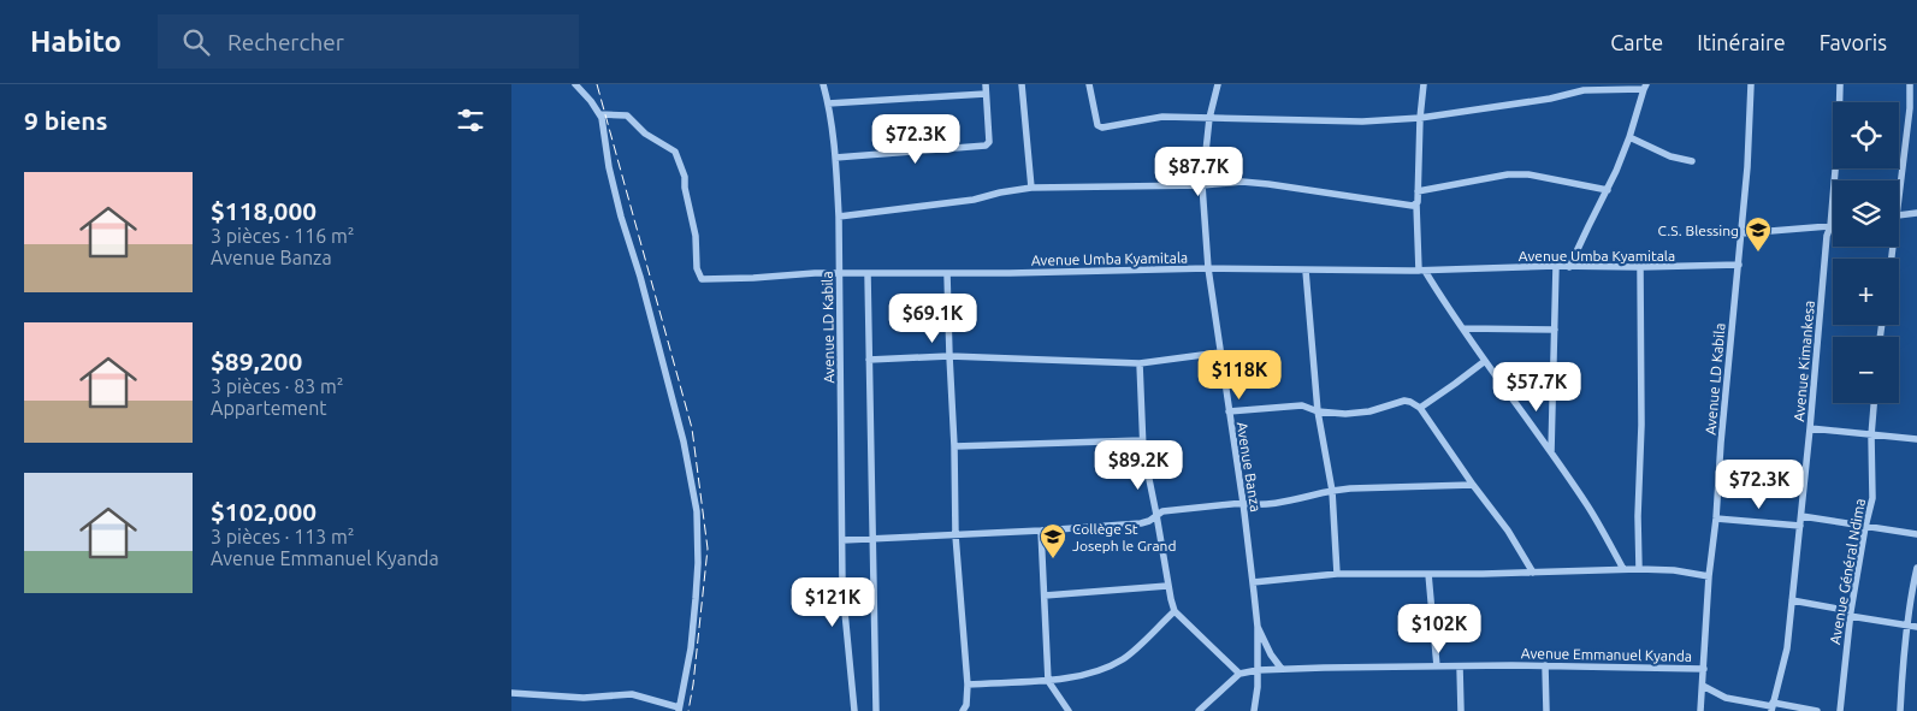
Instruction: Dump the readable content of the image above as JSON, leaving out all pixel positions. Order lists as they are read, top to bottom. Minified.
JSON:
{"streets":{"street":["Avenue Umba Kyamitala","Avenue LD Kabila","Avenue Kimankesa","Avenue Banza","Avenue Général Ndima","Avenue Emmanuel Kyanda"]},"crossings":[["Avenue Umba Kyamitala","Avenue LD Kabila"],["Avenue Umba Kyamitala","Avenue Banza"],["Avenue LD Kabila","Avenue Emmanuel Kyanda"],["Avenue Banza","Avenue Emmanuel Kyanda"]],"places":{"school or university":["C.S. Blessing","Collège St Joseph le Grand"]},"page":{"header":"Habito","search":"Rechercher","nav":["Carte","Itinéraire","Favoris"],"heading":"9 biens","map_buttons":["+","−"],"price":["$72.3K","$87.7K","$69.1K","$118K","$57.7K","$89.2K","$72.3K","$121K","$102K"],"list":[{"name":"$118,000","note":"3 pièces · 116 m² · Avenue Banza"},{"name":"$89,200","note":"3 pièces · 83 m² · Appartement"},{"name":"$102,000","note":"3 pièces · 113 m² · Avenue Emmanuel Kyanda"}]}}
